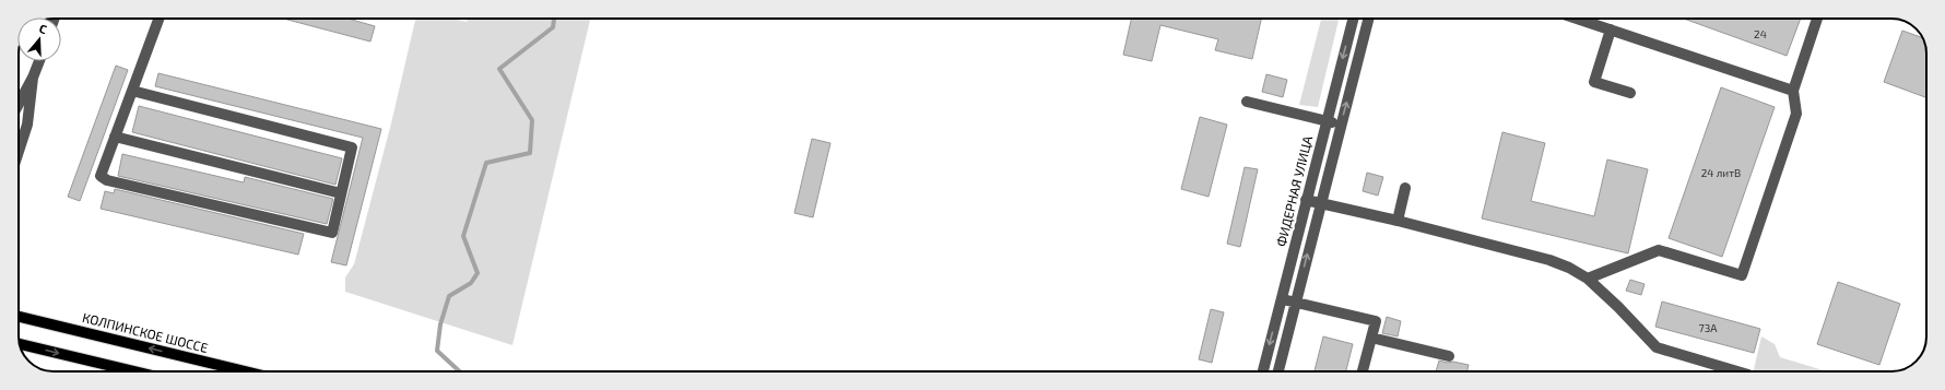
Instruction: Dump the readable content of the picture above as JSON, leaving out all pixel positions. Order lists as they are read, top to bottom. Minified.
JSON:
{"streets":{"main road":["КОЛПИНСКОЕ ШОССЕ"],"street":["ФИДЕРНАЯ УЛИЦА"]},"house_numbers":["24","24 литВ","73А"],"north":"top"}
